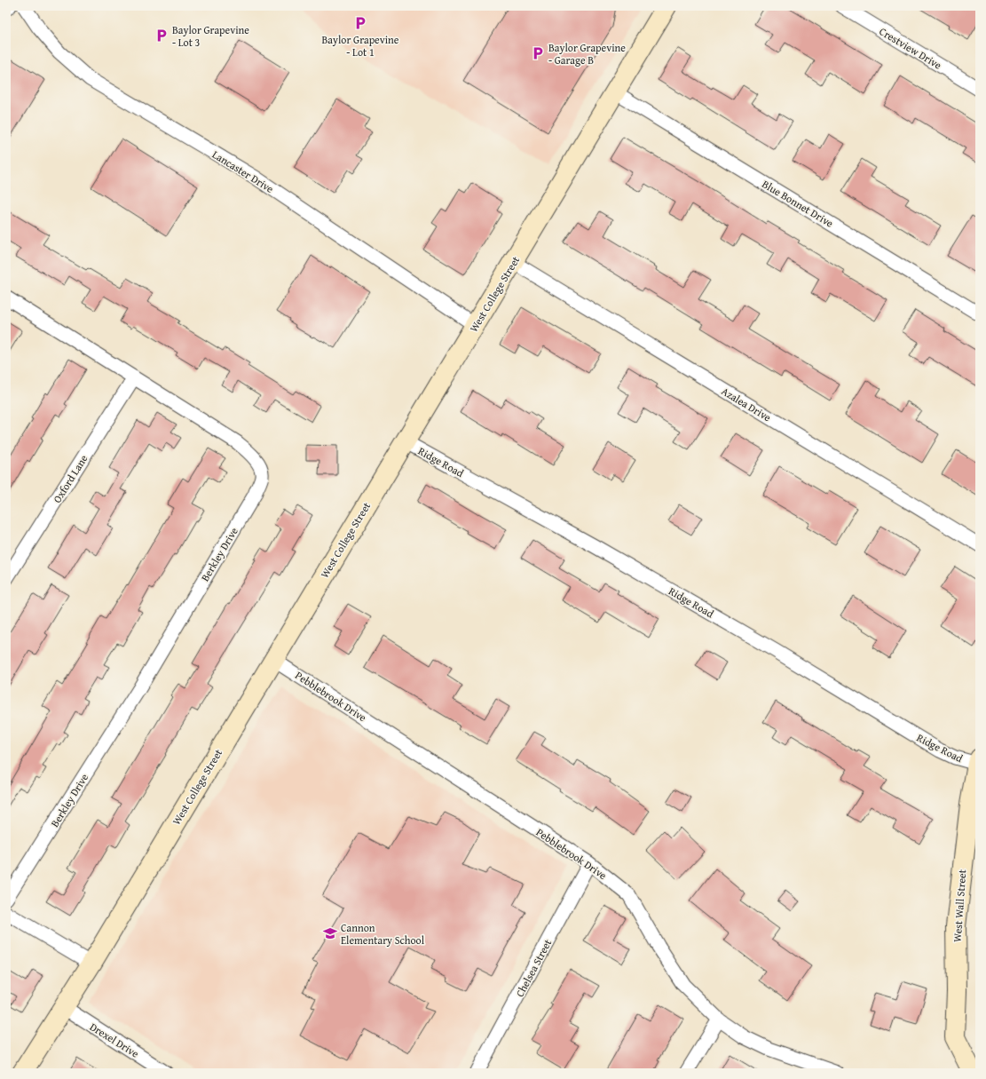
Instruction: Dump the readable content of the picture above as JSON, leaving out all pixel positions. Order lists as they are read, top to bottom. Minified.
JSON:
{"streets":{"street":["Crestview Drive","Lancaster Drive","Blue Bonnet Drive","West College Street","Azalea Drive","Ridge Road","Oxford Lane","Berkley Drive","Pebblebrook Drive","West Wall Street","Chelsea Street","Drexel Drive"]},"crossings":[["Lancaster Drive","West College Street"],["Blue Bonnet Drive","West College Street"],["West College Street","Azalea Drive"],["West College Street","Ridge Road"],["West College Street","Pebblebrook Drive"],["West College Street","Drexel Drive"],["Ridge Road","West Wall Street"],["Oxford Lane","Berkley Drive"],["Pebblebrook Drive","Chelsea Street"]],"places":{"parking":["Baylor Grapevine - Lot 1","Baylor Grapevine - Lot 3","Baylor Grapevine - Garage B"],"school or university":["Cannon Elementary School"]}}
